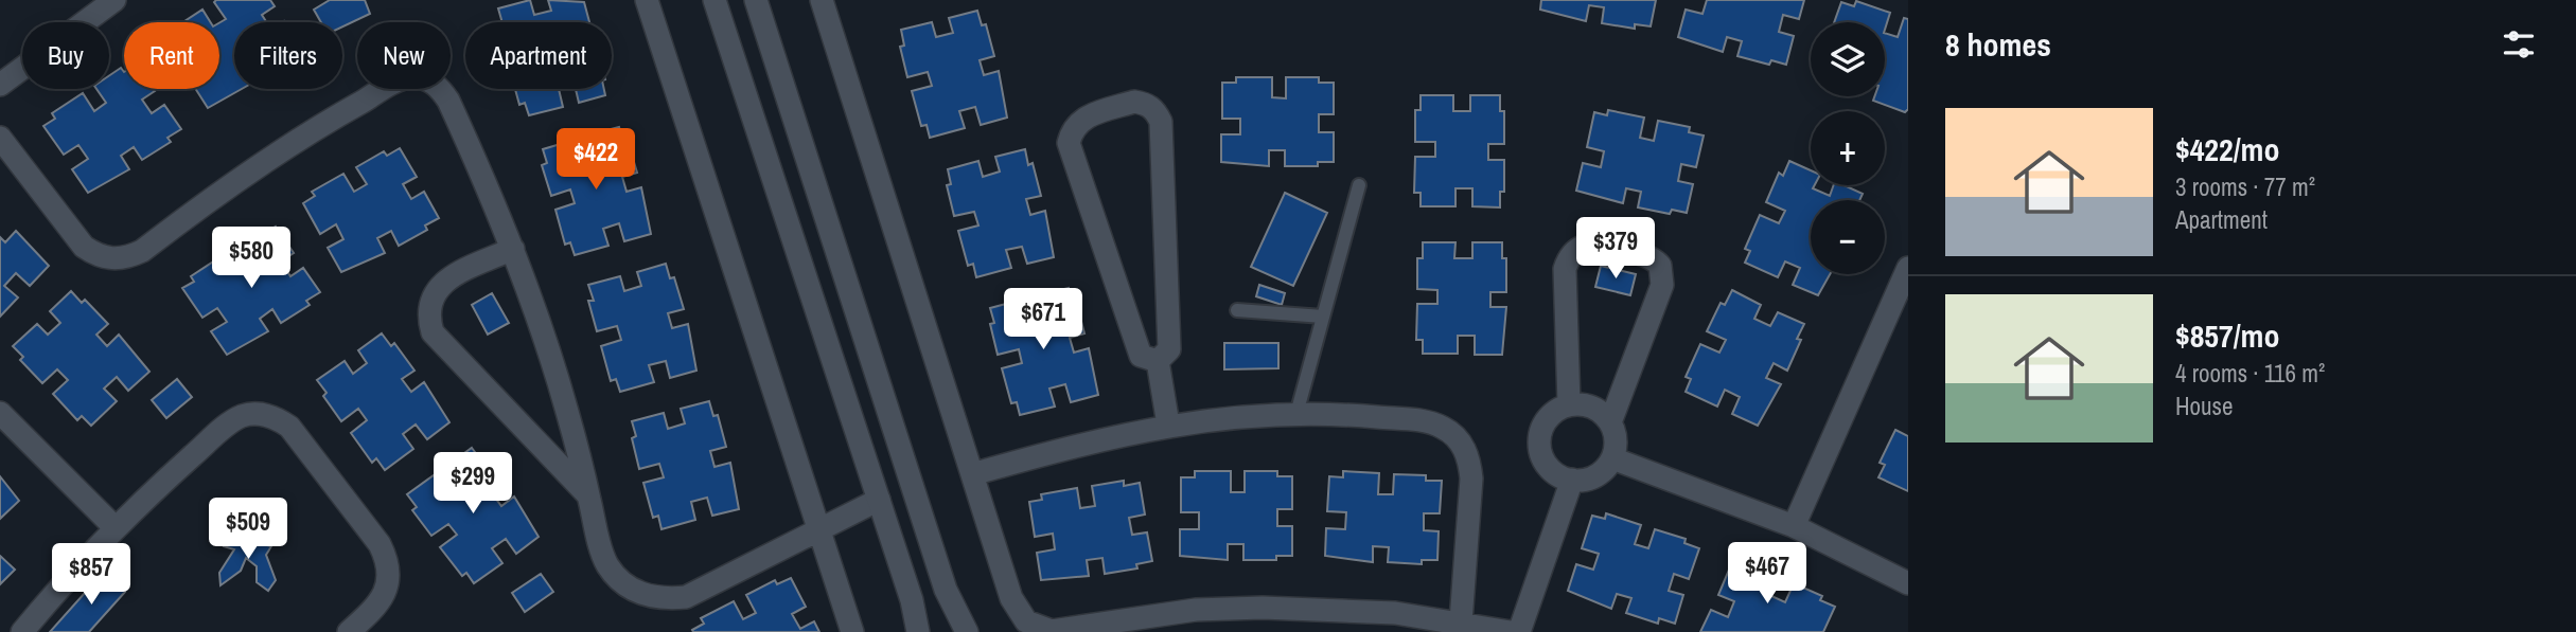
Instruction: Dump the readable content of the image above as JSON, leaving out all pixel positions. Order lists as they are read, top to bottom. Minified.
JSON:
{"page":{"heading":"8 homes","map_buttons":["+","−"],"chip":["Buy","Rent","Filters","New","Apartment"],"list":[{"name":"$422/mo","note":"3 rooms · 77 m² · Apartment"},{"name":"$857/mo","note":"4 rooms · 116 m² · House"}],"price":["$422","$379","$580","$671","$299","$509","$467","$857"]}}
